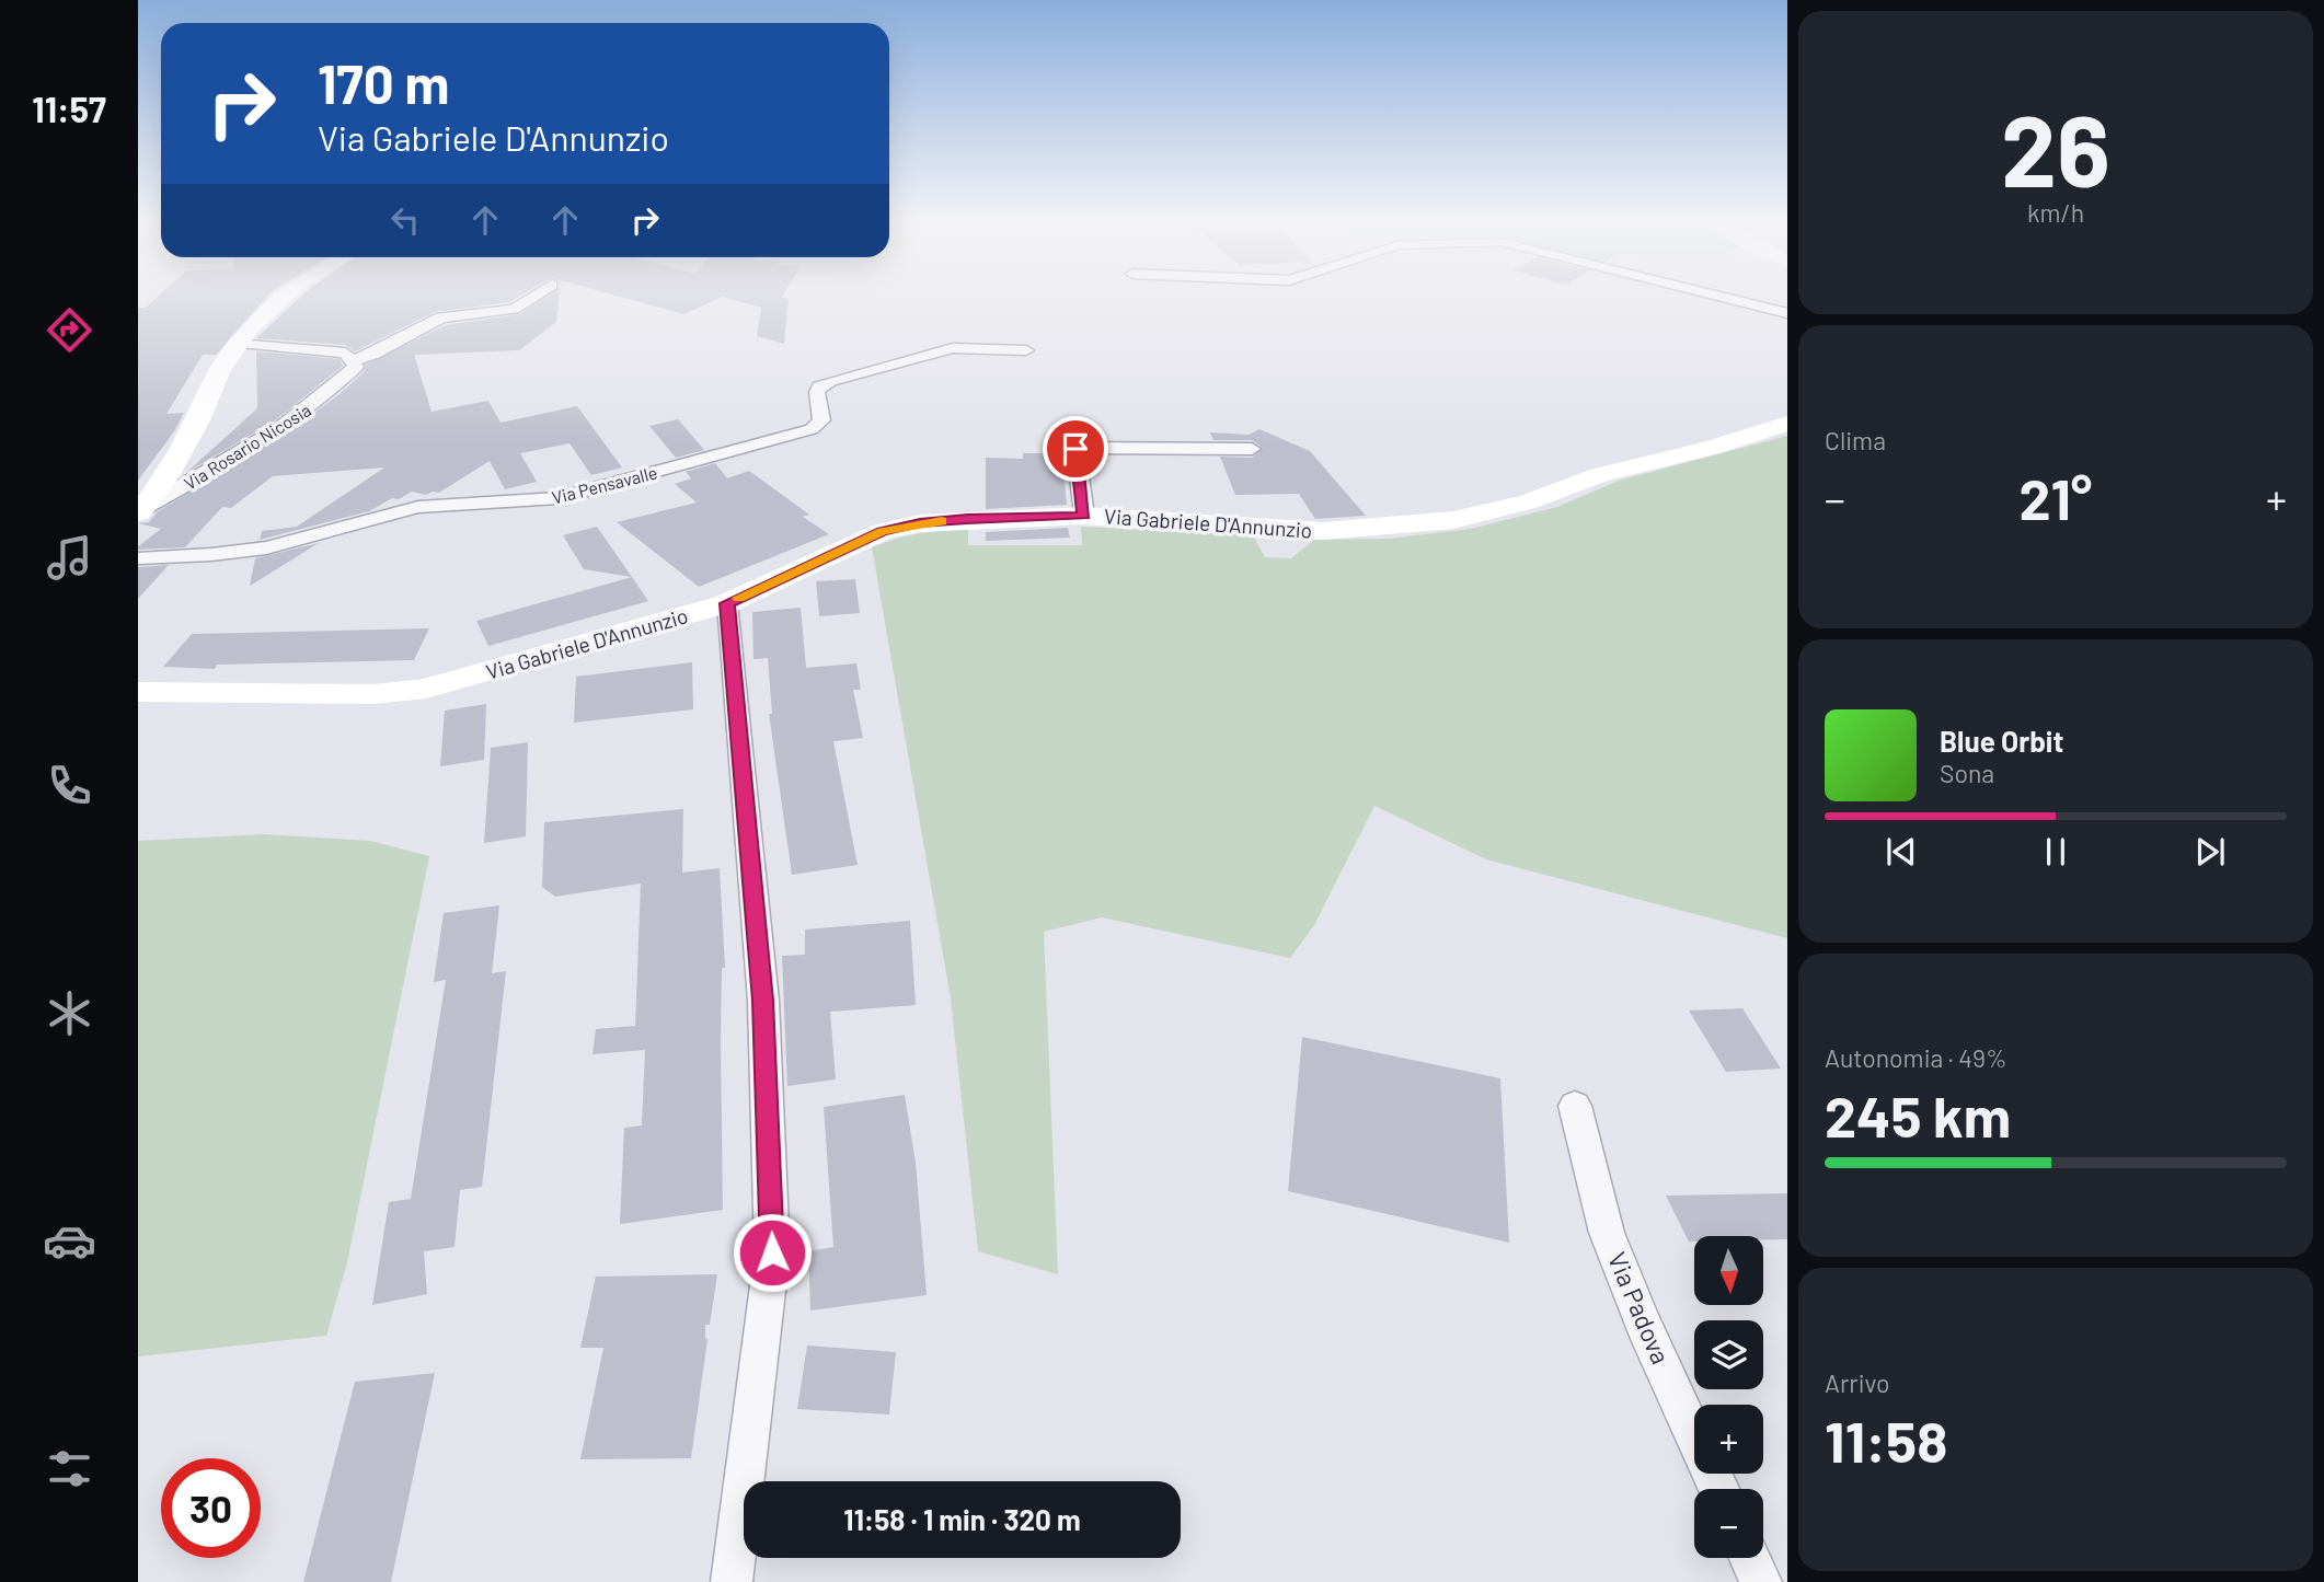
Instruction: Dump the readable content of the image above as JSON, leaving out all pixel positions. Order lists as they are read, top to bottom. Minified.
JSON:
{"streets":{"main road":["Via Gabriele D'Annunzio"],"street":["Via Rosario Nicosia","Via Pensavalle","Via Padova"]},"north":"bottom","page":{"tabs":"11:57","tile":[["26","km/h"],"Clima",["Autonomia · 49%","245 km"],["Arrivo","11:58"]],"turn":["170 m","Via Gabriele D'Annunzio"],"heat":["−","21°","+"],"song":["Blue Orbit","Sona"],"map_buttons":["+","−"],"limit":"30","trip":"11:58 · 1 min · 320 m"}}
